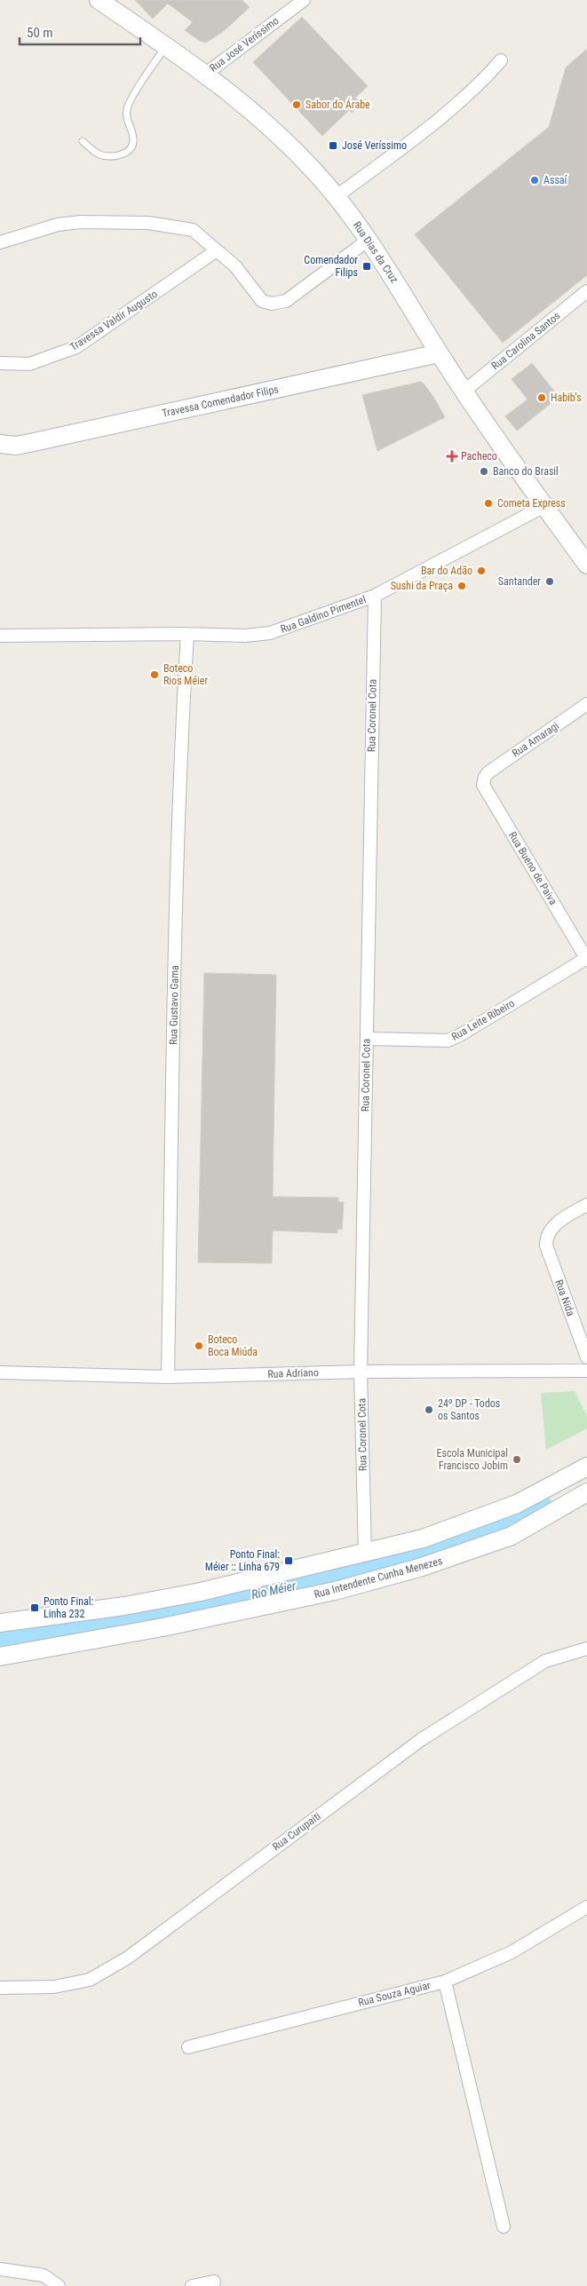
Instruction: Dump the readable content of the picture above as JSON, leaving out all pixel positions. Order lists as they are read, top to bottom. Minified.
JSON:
{"streets":{"street":["Rua José Veríssimo","Rua Dias da Cruz","Travessa Valdir Augusto","Rua Carolina Santos","Travessa Comendador Filips","Rua Galdino Pimentel","Rua Coronel Cota","Rua Amaragi","Rua Bueno de Paiva","Rua Gustavo Gama","Rua Leite Ribeiro","Rua Nida","Rua Adriano","Rua Intendente Cunha Menezes","Rua Curupaiti","Rua Souza Aguiar"]},"crossings":[["Rua José Veríssimo","Rua Dias da Cruz"],["Rua Dias da Cruz","Rua Carolina Santos"],["Rua Dias da Cruz","Travessa Comendador Filips"],["Rua Dias da Cruz","Rua Galdino Pimentel"],["Rua Galdino Pimentel","Rua Coronel Cota"],["Rua Galdino Pimentel","Rua Gustavo Gama"],["Rua Coronel Cota","Rua Leite Ribeiro"],["Rua Coronel Cota","Rua Adriano"],["Rua Amaragi","Rua Bueno de Paiva"],["Rua Bueno de Paiva","Rua Leite Ribeiro"],["Rua Gustavo Gama","Rua Adriano"]],"water":["Rio Méier"],"places":{"other":["Sabor do Árabe","Assaí","Habib's","Banco do Brasil","Cometa Express","Bar do Adão","Santander","Sushi da Praça","Boteco Rios Méier","Boteco Boca Miúda","24º DP - Todos os Santos","Escola Municipal Francisco Jobim"],"transit":["José Veríssimo","Comendador Filips","Ponto Final: Méier :: Linha 679","Ponto Final: Linha 232"],"health":["Pacheco"]},"scale_bar":"50 m"}
